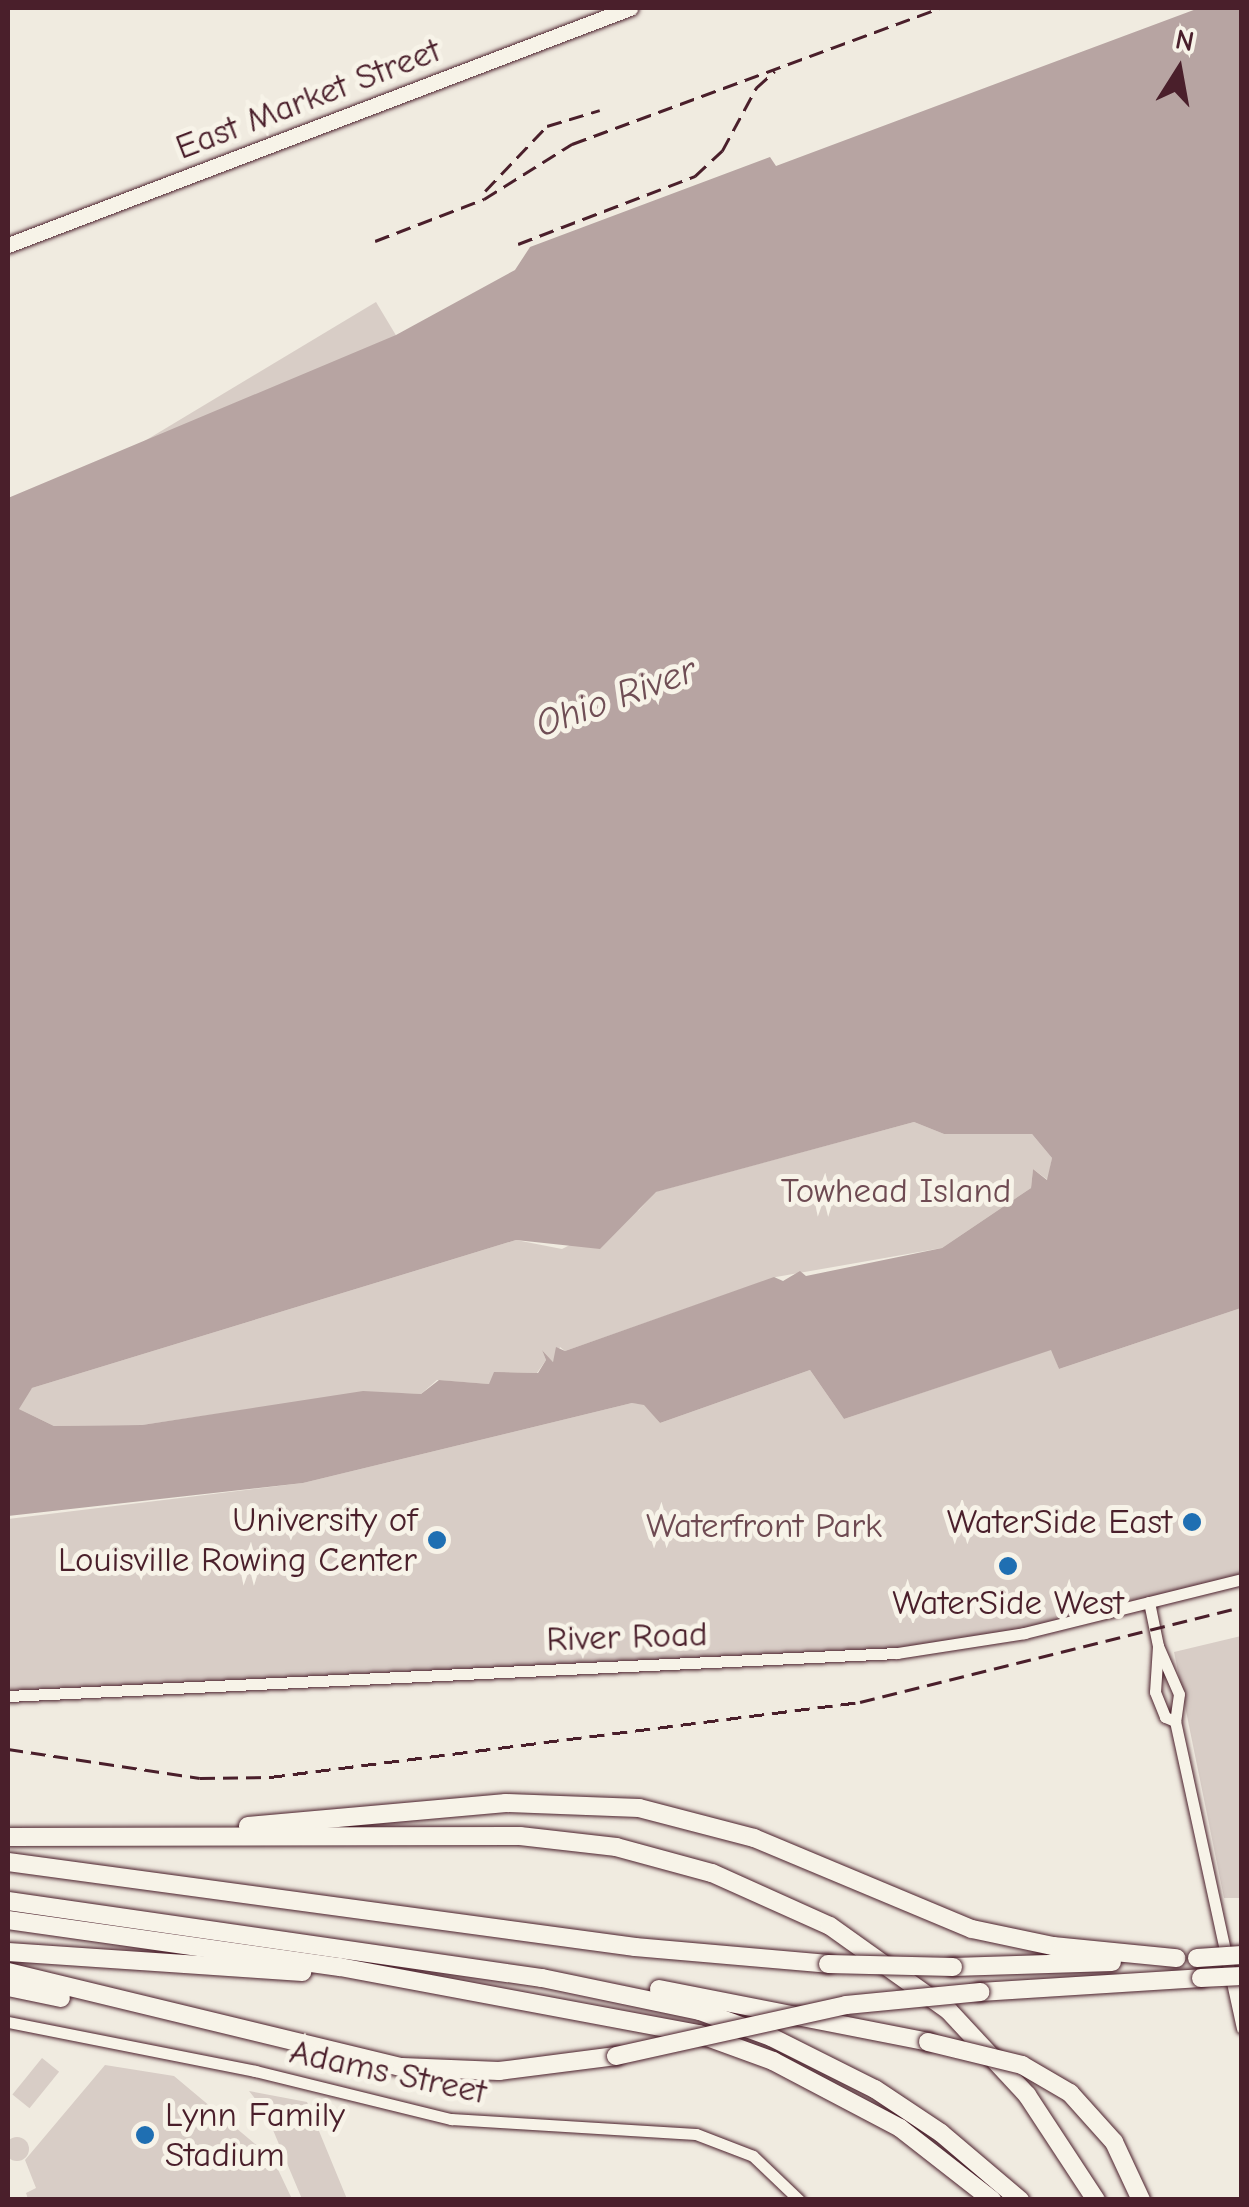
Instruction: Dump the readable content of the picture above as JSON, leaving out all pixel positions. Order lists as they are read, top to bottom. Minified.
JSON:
{"streets":{"main road":["East Market Street"],"street":["River Road","Adams Street"]},"water":["Ohio River"],"parks":["Towhead Island","Waterfront Park"],"places":["WaterSide East","University of Louisville Rowing Center","WaterSide West","Lynn Family Stadium"],"north":"top"}
